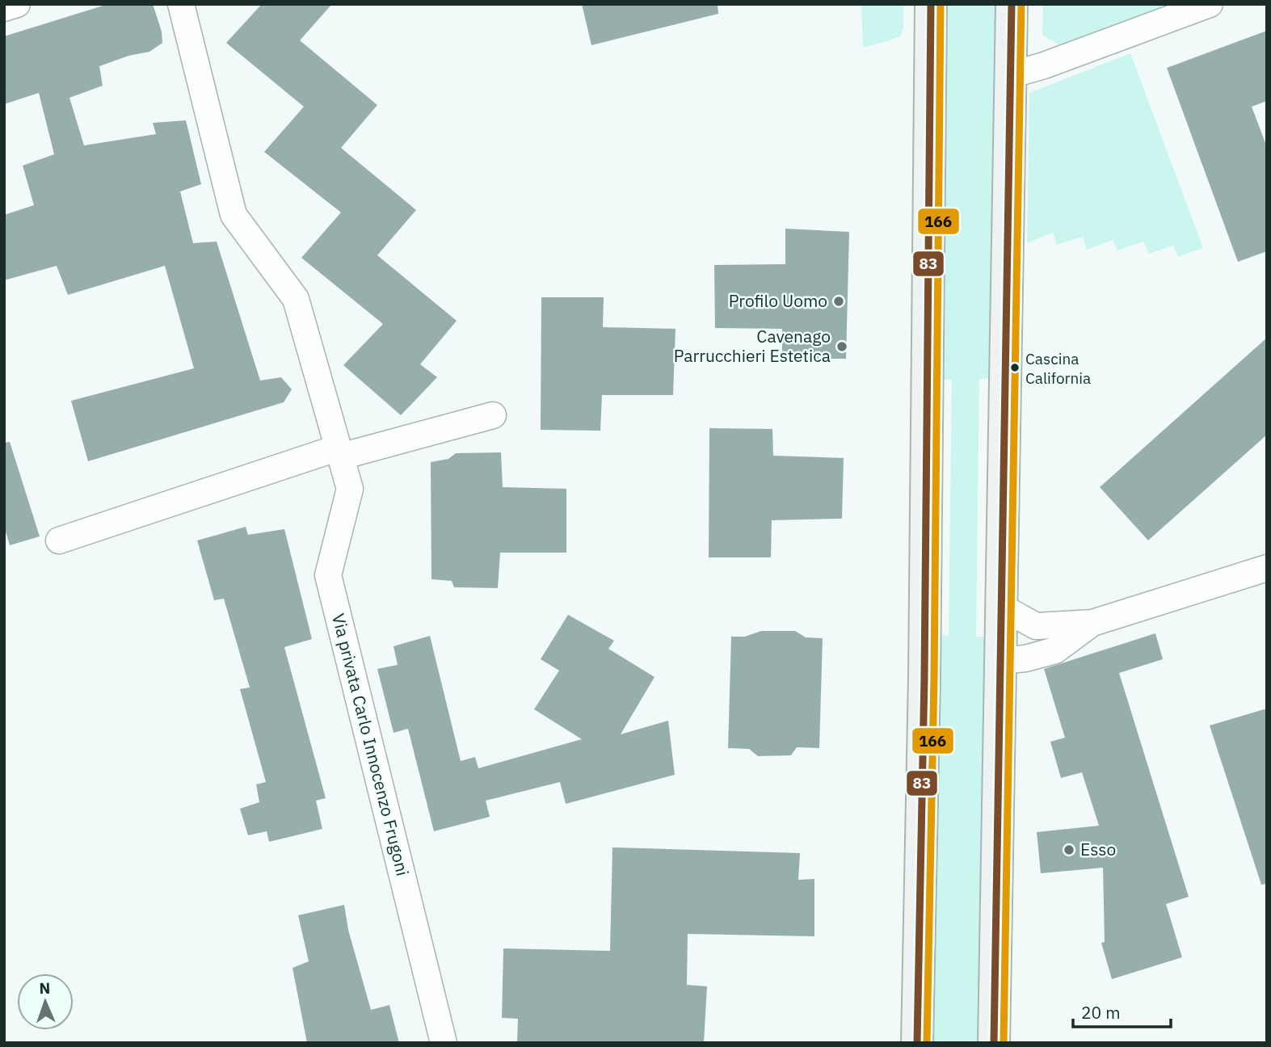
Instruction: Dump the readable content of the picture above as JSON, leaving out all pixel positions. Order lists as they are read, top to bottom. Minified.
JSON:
{"streets":{"street":["Via privata Carlo Innocenzo Frugoni"]},"places":["Profilo Uomo","Cavenago Parrucchieri Estetica","Cascina California","Esso"],"lines":["transit line 83","transit line 166"],"scale_bar":"20 m","north":"top"}
